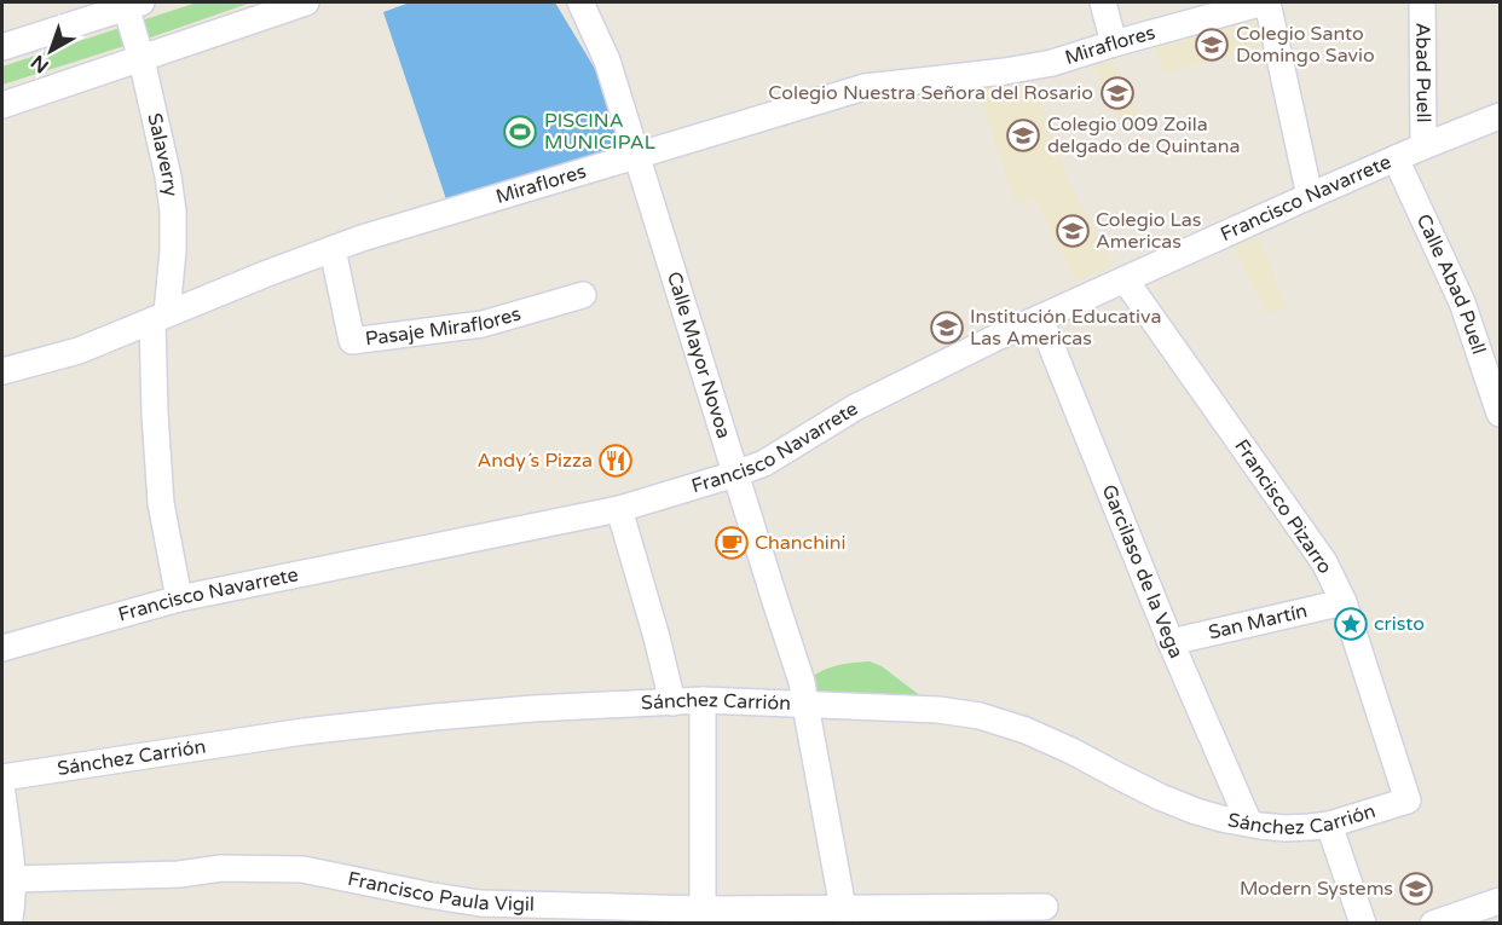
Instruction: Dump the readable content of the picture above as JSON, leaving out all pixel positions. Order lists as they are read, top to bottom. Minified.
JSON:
{"streets":{"street":["Miraflores","Abad Puell","Salaverry","Francisco Navarrete","Calle Abad Puell","Pasaje Miraflores","Calle Mayor Novoa","Francisco Pizarro","Garcilaso de la Vega","San Martín","Sánchez Carrión","Francisco Paula Vigil"]},"crossings":[["Miraflores","Salaverry"],["Miraflores","Pasaje Miraflores"],["Miraflores","Calle Mayor Novoa"],["Abad Puell","Francisco Navarrete"],["Salaverry","Francisco Navarrete"],["Francisco Navarrete","Calle Abad Puell"],["Francisco Navarrete","Calle Mayor Novoa"],["Francisco Navarrete","Francisco Pizarro"],["Francisco Navarrete","Garcilaso de la Vega"],["Calle Mayor Novoa","Sánchez Carrión"],["Calle Mayor Novoa","Francisco Paula Vigil"],["Francisco Pizarro","San Martín"],["Francisco Pizarro","Sánchez Carrión"],["Garcilaso de la Vega","San Martín"],["Garcilaso de la Vega","Sánchez Carrión"]],"places":{"school or university":["Colegio Santo Domingo Savio","Colegio Nuestra Señora del Rosario","Colegio 009 Zoila delgado de Quintana","Colegio Las Americas","Institución Educativa Las Americas","Modern Systems"],"sports":["PISCINA MUNICIPAL"],"restaurant":["Andy´s Pizza"],"cafe":["Chanchini"],"place":["cristo"]},"north":"bottom left"}
